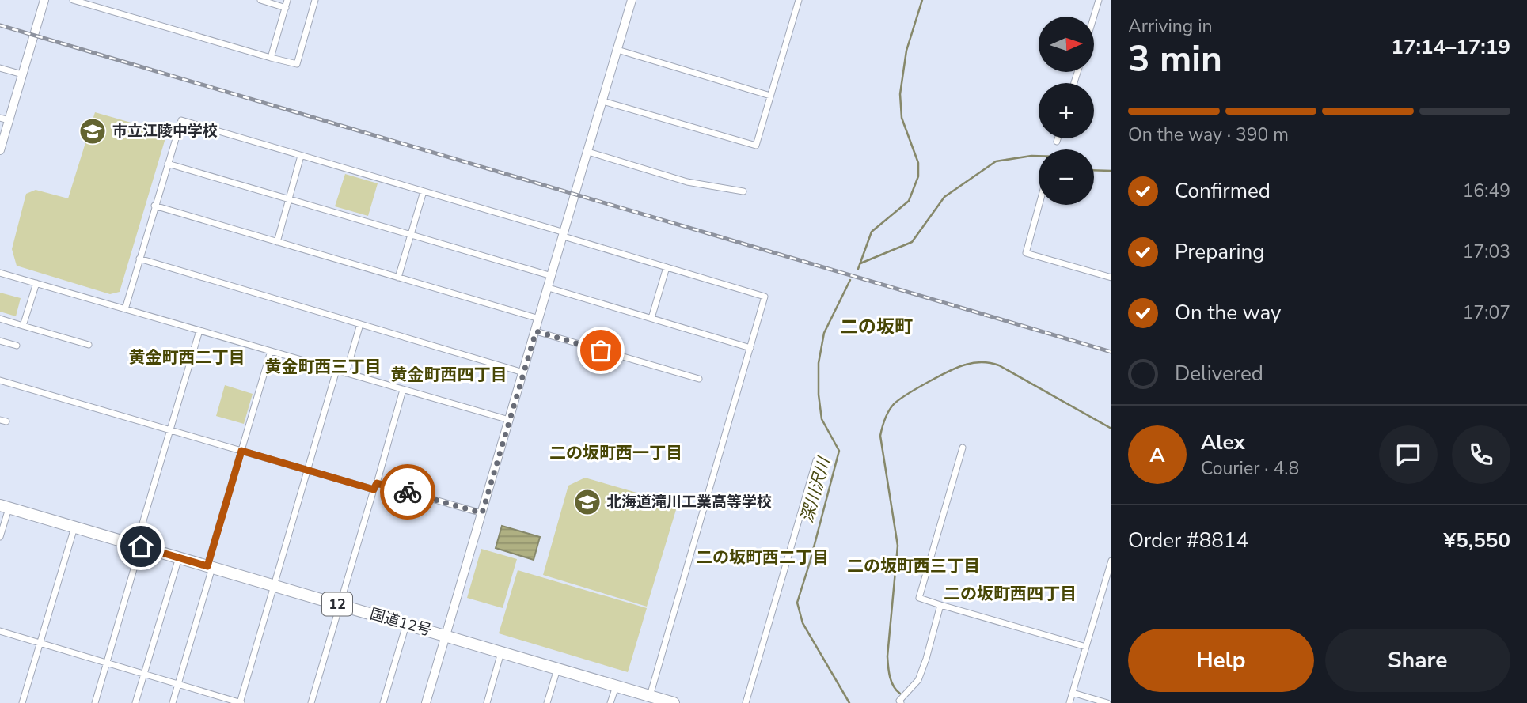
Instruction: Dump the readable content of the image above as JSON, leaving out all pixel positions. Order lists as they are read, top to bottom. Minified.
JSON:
{"streets":{"highway":["12","国道12号"]},"districts":["二の坂町","黄金町西二丁目","黄金町西三丁目","黄金町西四丁目","二の坂町西一丁目","二の坂町西二丁目","二の坂町西三丁目","二の坂町西四丁目"],"water":["深川沢川"],"places":{"school or university":["市立江陵中学校","北海道滝川工業高等学校"]},"north":"right","page":{"heading":["3 min","Arriving in","17:14–17:19"],"panel":["Alex","Courier · 4.8","Order #8814","¥5,550"],"map_buttons":["+","−"],"bar":"On the way · 390 m","list":[["Confirmed","16:49"],["Preparing","17:03"],["On the way","17:07"],"Delivered"],"round":"A","buttons":["Help","Share"]}}
